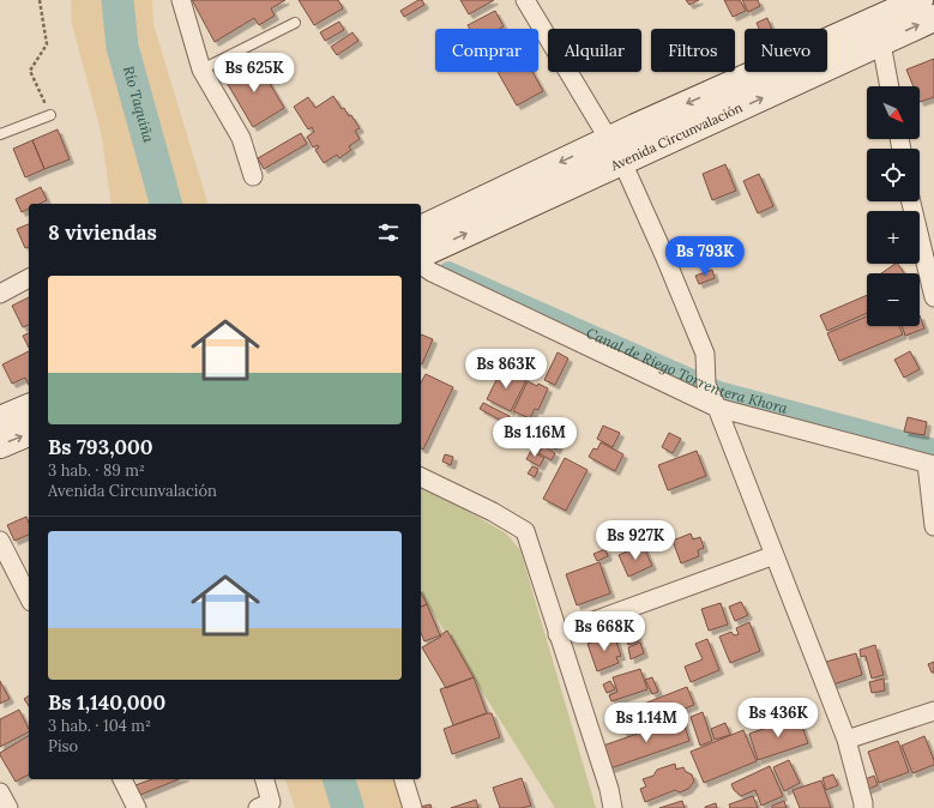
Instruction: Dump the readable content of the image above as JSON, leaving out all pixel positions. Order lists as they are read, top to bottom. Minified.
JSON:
{"streets":{"main road":["Avenida Circunvalación"]},"water":["Río Taquiña","Canal de Riego Torrentera Khora"],"north":"bottom right","page":{"chip":["Comprar","Alquilar","Filtros","Nuevo"],"price":["Bs 625K","Bs 793K","Bs 863K","Bs 1.16M","Bs 927K","Bs 668K","Bs 436K","Bs 1.14M"],"map_buttons":["+","−"],"heading":"8 viviendas","list":[{"name":"Bs 793,000","note":"3 hab. · 89 m² · Avenida Circunvalación"},{"name":"Bs 1,140,000","note":"3 hab. · 104 m² · Piso"}]}}
